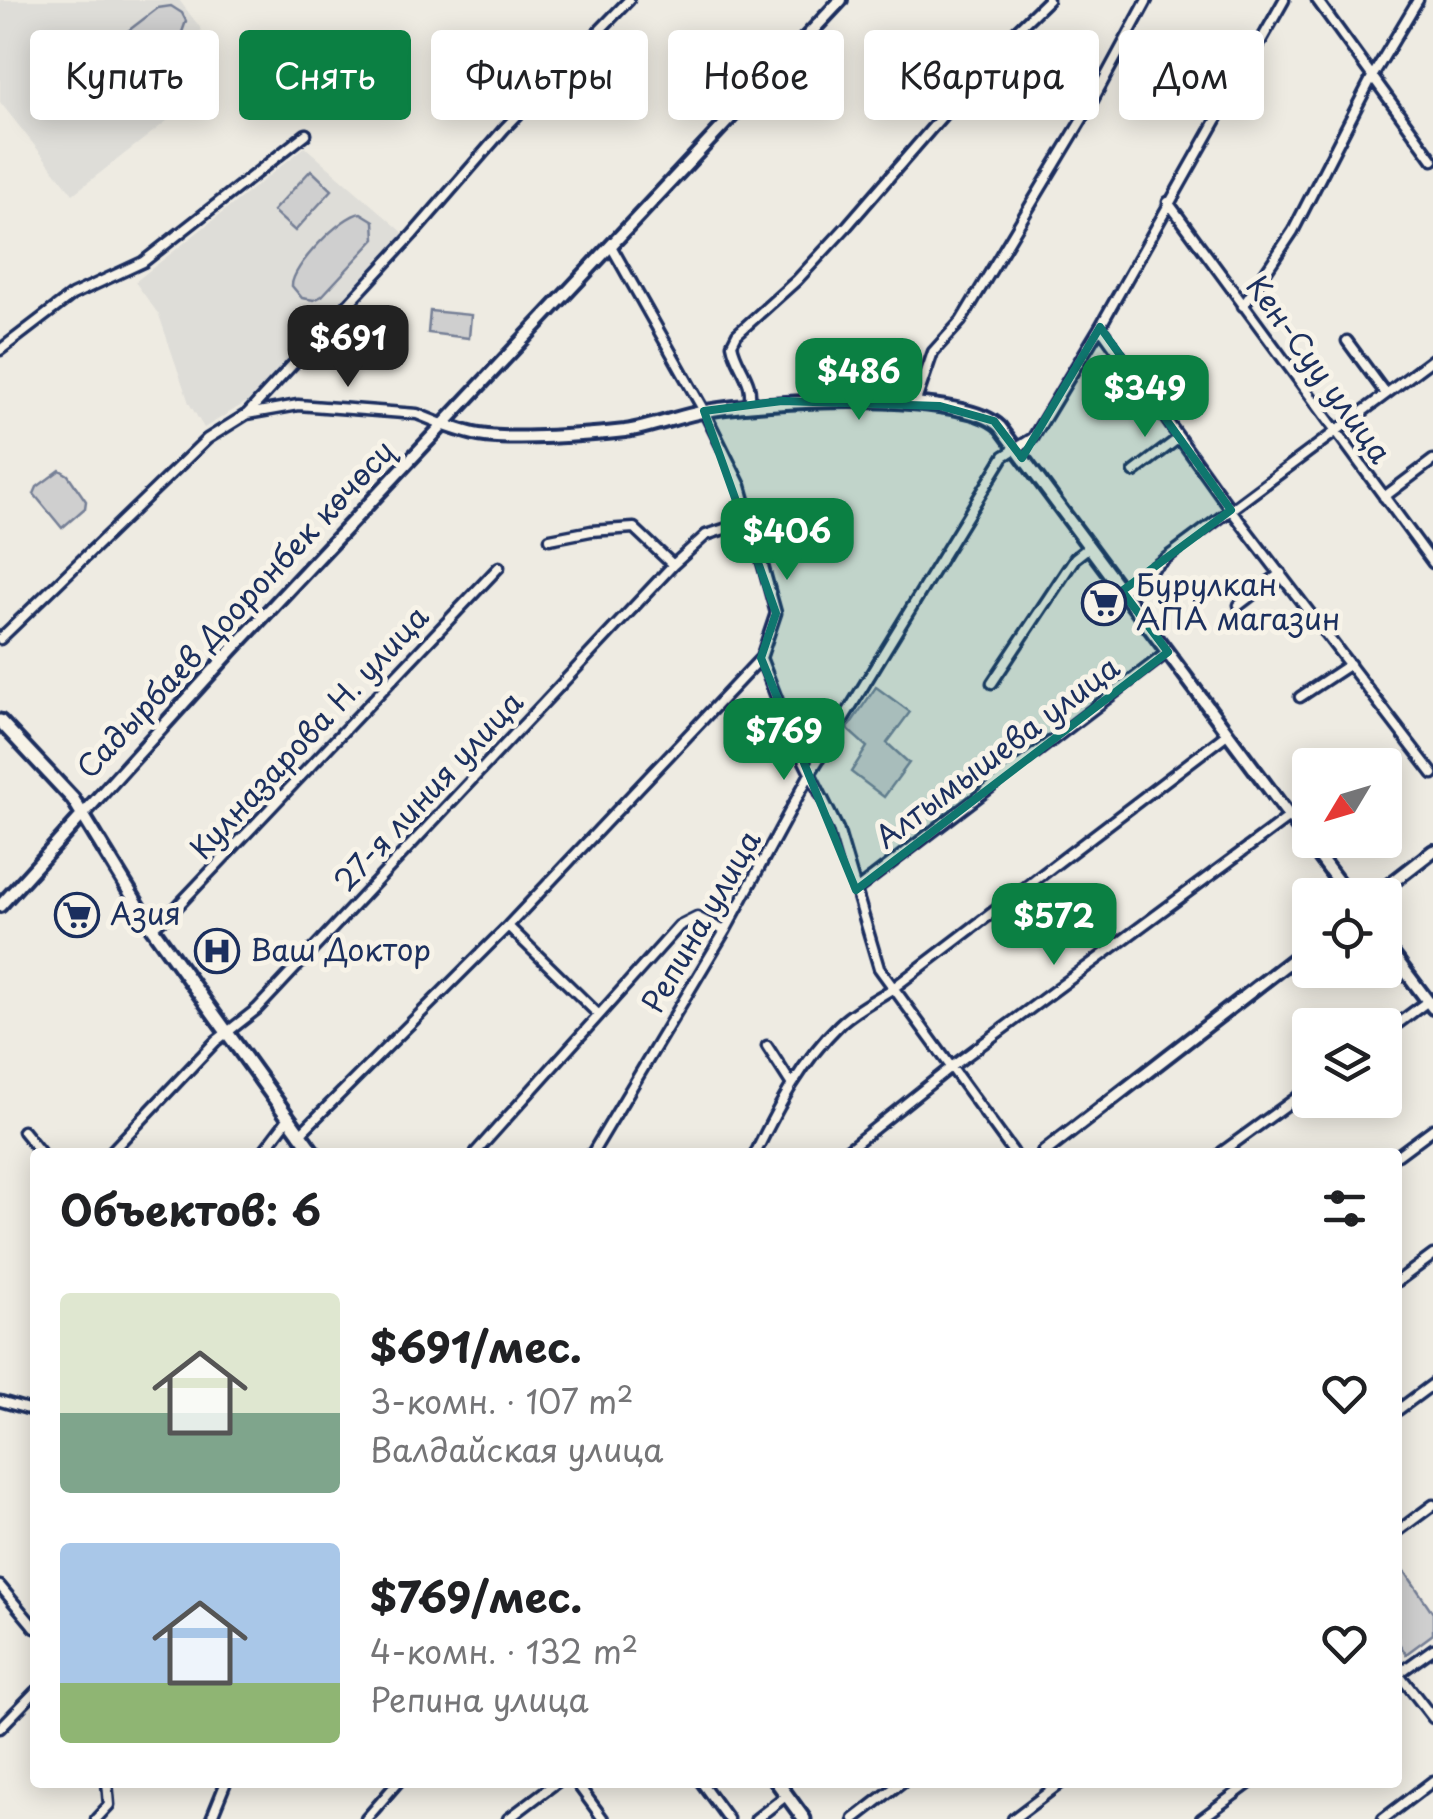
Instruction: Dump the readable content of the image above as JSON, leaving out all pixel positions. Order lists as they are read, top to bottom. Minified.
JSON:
{"streets":{"street":["Кен-Суу улица","Садырбаев Дооронбек көчөсү","Кулназарова Н. улица","Алтымышева улица","27-я линия улица","Репина улица"]},"crossings":[["Кен-Суу улица","Репина улица"]],"places":{"supermarket":["Бурулкан АПА магазин","Азия"],"hospital":["Ваш Доктор"]},"north":"bottom left","page":{"chip":["Купить","Снять","Фильтры","Новое","Квартира","Дом"],"price":["$691","$486","$349","$406","$769","$572"],"heading":"Объектов: 6","list":[{"name":"$691/мес.","note":"3-комн. · 107 m² · Валдайская улица"},{"name":"$769/мес.","note":"4-комн. · 132 m² · Репина улица"}]}}
